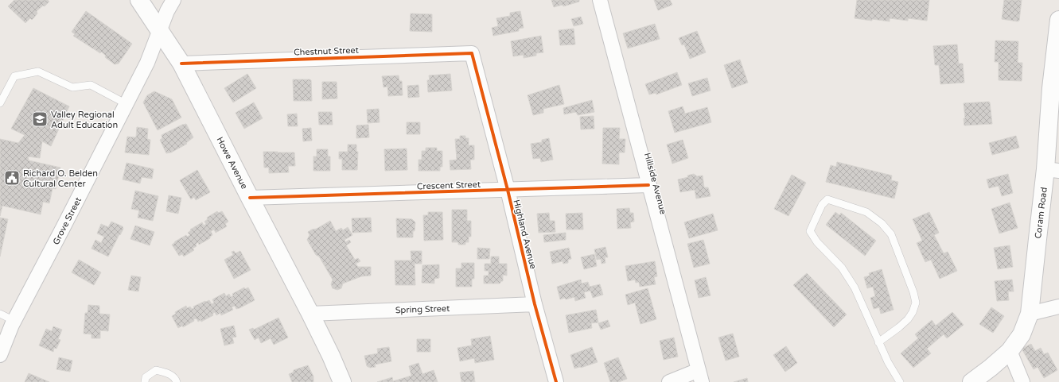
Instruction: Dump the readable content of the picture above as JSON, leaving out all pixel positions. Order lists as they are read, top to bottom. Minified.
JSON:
{"streets":{"main road":["Howe Avenue","Coram Road"],"street":["Chestnut Street","Hillside Avenue","Crescent Street","Grove Street","Highland Avenue","Spring Street"]},"crossings":[["Chestnut Street","Howe Avenue"],["Chestnut Street","Highland Avenue"],["Howe Avenue","Crescent Street"],["Howe Avenue","Grove Street"],["Howe Avenue","Spring Street"],["Hillside Avenue","Crescent Street"],["Crescent Street","Highland Avenue"],["Highland Avenue","Spring Street"]],"places":{"school or university":["Valley Regional Adult Education"],"public building":["Richard O. Belden Cultural Center"]}}
